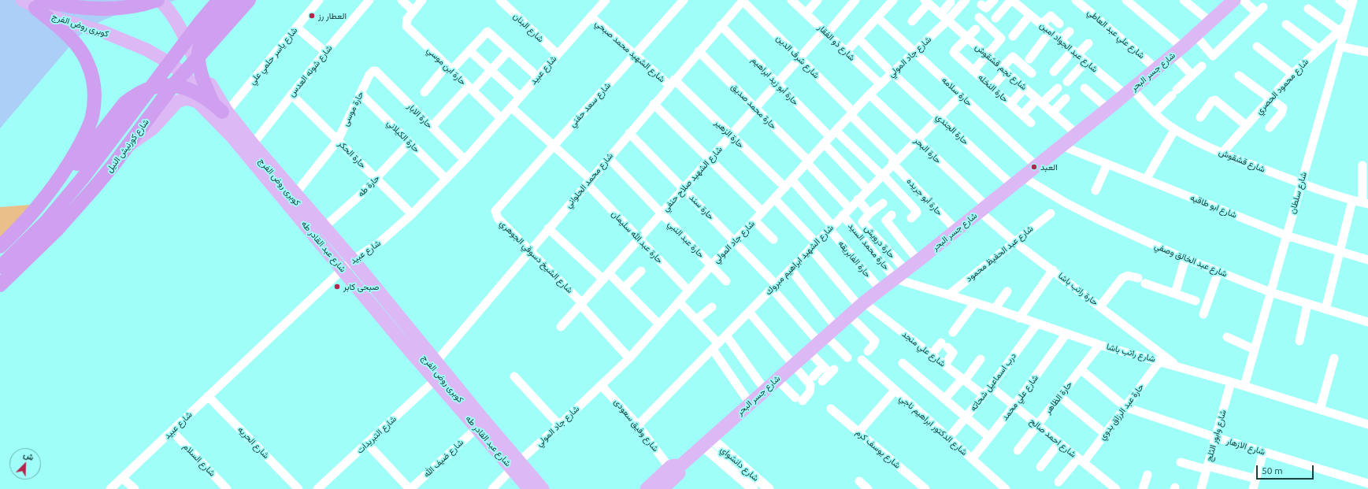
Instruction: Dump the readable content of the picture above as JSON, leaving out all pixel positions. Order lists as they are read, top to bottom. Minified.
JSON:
{"streets":{"highway":["شارع كورنيش النيل"],"main road":["كوبرى روض الفرج","شارع جسر البحر","شارع عبد القادر طه"],"street":["شارع البنان","شارع علي عبد العاطي","شارع ذو الفقار","شارع عبد الجواد امين","شارع الشهيد محمد صبحي","شارع ياسر حلمي علي","شارع شرف الدين","شارع جاد المولي","حارة ابن موسي","شارع نجم قشقوش","شارع عبيد","شارع شونه العدس","حارة أبو زيد ابراهيم","شارع محمود الحصري","حارة النخله","حارة سلامه","شارع سعد حفني","حارة محمد صديق","حارة موسى","حارة الابار","حارة الجندي","حارة الزهير","حارة الكيلاني","حارة البحر","حارة الحكر","شارع قشقوش","شارع الشهيد صلاح حنفي","شارع محمد الحلواني","حارة طه","شارع سلطان","حارة أبو جريده","شارع ابو طاقيه","حارة سند","حارة عبد الله سليمان","حارة عبد النبي","حارة درويش","حارة محمد السيد","شارع عبد الحفيظ محمود","شارع الشيخ دسوقي الجوهري","حارة الفابريقه","شارع الشهيد ابراهيم مبروك","شارع عبد الخالق وصفي","حارة راتب باشا","شارع علي منجد","شارع راتب باشا","درب اسماعيل شحاته","شارع علي محمد","حارة الظاهر","حارة عبد الرزاق بدوي","شارع وفيق سعودى","شارع الدكتور ابراهيم ناجي","شارع التبريدات","شارع وابور الثلج","شارع احمد صالح","شارع الحريه","شارع الازهار","شارع يوسف كرم","شارع ضيف الله","شارع السلام","شارع دانشواي"]},"crossings":[["كوبرى روض الفرج","شارع ياسر حلمي علي"],["كوبرى روض الفرج","شارع عبد القادر طه"],["كوبرى روض الفرج","شارع ضيف الله"],["شارع البنان","شارع عبيد"],["شارع علي عبد العاطي","شارع جسر البحر"],["شارع ذو الفقار","شارع جاد المولي"],["شارع ذو الفقار","شارع الشهيد صلاح حنفي"],["شارع عبد الجواد امين","شارع جسر البحر"],["شارع عبد الجواد امين","شارع قشقوش"],["شارع الشهيد محمد صبحي","شارع عبيد"],["شارع الشهيد محمد صبحي","شارع سعد حفني"],["شارع الشهيد محمد صبحي","حارة الزهير"],["شارع الشهيد محمد صبحي","شارع محمد الحلواني"],["شارع ياسر حلمي علي","شارع عبد القادر طه"],["شارع شرف الدين","شارع جاد المولي"],["شارع شرف الدين","شارع الشهيد صلاح حنفي"],["شارع شرف الدين","شارع محمد الحلواني"],["شارع شرف الدين","حارة أبو جريده"],["شارع شرف الدين","شارع الشهيد ابراهيم مبروك"],["شارع جاد المولي","شارع نجم قشقوش"],["شارع جاد المولي","حارة أبو زيد ابراهيم"],["شارع جاد المولي","حارة سلامه"],["شارع جاد المولي","حارة محمد صديق"],["شارع جاد المولي","حارة الجندي"],["شارع جاد المولي","حارة الزهير"],["شارع جاد المولي","حارة البحر"],["شارع جاد المولي","حارة سند"],["شارع جاد المولي","حارة عبد الله سليمان"],["شارع جاد المولي","حارة عبد النبي"],["شارع جاد المولي","شارع عبد القادر طه"],["شارع جاد المولي","شارع الشيخ دسوقي الجوهري"],["شارع جاد المولي","حارة الفابريقه"],["شارع جاد المولي","شارع وفيق سعودى"],["حارة ابن موسي","شارع عبيد"],["شارع نجم قشقوش","شارع جسر البحر"],["شارع نجم قشقوش","حارة النخله"],["شارع عبيد","حارة الابار"],["شارع عبيد","حارة الكيلاني"],["شارع عبيد","حارة الحكر"],["شارع عبيد","حارة عبد الله سليمان"],["شارع عبيد","شارع عبد القادر طه"],["شارع عبيد","شارع الحريه"],["شارع عبيد","شارع السلام"],["شارع شونه العدس","حارة الحكر"],["شارع شونه العدس","شارع عبد القادر طه"],["شارع جسر البحر","حارة سلامه"],["شارع جسر البحر","حارة الجندي"],["شارع جسر البحر","حارة البحر"],["شارع جسر البحر","شارع قشقوش"],["شارع جسر البحر","حارة أبو جريده"],["شارع جسر البحر","شارع ابو طاقيه"],["شارع جسر البحر","حارة سند"],["شارع جسر البحر","حارة درويش"],["شارع جسر البحر","حارة محمد السيد"],["شارع جسر البحر","حارة الفابريقه"],["شارع جسر البحر","شارع عبد الخالق وصفي"],["شارع جسر البحر","حارة راتب باشا"],["شارع جسر البحر","شارع علي منجد"],["شارع جسر البحر","شارع راتب باشا"],["شارع جسر البحر","شارع وفيق سعودى"],["شارع جسر البحر","شارع دانشواي"],["حارة أبو زيد ابراهيم","شارع الشهيد صلاح حنفي"],["حارة أبو زيد ابراهيم","شارع محمد الحلواني"],["شارع محمود الحصري","شارع قشقوش"],["شارع محمود الحصري","شارع سلطان"],["حارة سلامه","شارع الشهيد ابراهيم مبروك"],["شارع سعد حفني","حارة عبد الله سليمان"],["شارع سعد حفني","شارع الشيخ دسوقي الجوهري"],["حارة محمد صديق","شارع الشهيد صلاح حنفي"],["حارة محمد صديق","شارع محمد الحلواني"],["حارة محمد صديق","شارع الشهيد ابراهيم مبروك"],["حارة موسى","حارة الابار"],["حارة موسى","حارة الكيلاني"],["حارة موسى","حارة الحكر"],["حارة موسى","شارع عبد القادر طه"],["حارة الجندي","شارع الشهيد ابراهيم مبروك"],["حارة الزهير","شارع الشهيد صلاح حنفي"],["حارة الزهير","شارع محمد الحلواني"],["حارة الكيلاني","حارة طه"],["شارع كورنيش النيل","شارع عبد القادر طه"],["حارة البحر","شارع الشهيد ابراهيم مبروك"],["حارة البحر","حارة راتب باشا"],["حارة الحكر","حارة طه"],["شارع قشقوش","شارع سلطان"],["شارع الشهيد صلاح حنفي","حارة سند"],["شارع الشهيد صلاح حنفي","حارة عبد الله سليمان"],["شارع الشهيد صلاح حنفي","حارة عبد النبي"],["شارع الشهيد صلاح حنفي","شارع الشيخ دسوقي الجوهري"],["شارع محمد الحلواني","حارة سند"],["شارع محمد الحلواني","حارة عبد الله سليمان"],["شارع محمد الحلواني","حارة عبد النبي"],["شارع محمد الحلواني","شارع عبد القادر طه"],["شارع محمد الحلواني","شارع الشيخ دسوقي الجوهري"],["حارة طه","شارع عبد القادر طه"],["شارع سلطان","شارع ابو طاقيه"],["شارع سلطان","شارع عبد الخالق وصفي"],["شارع سلطان","شارع راتب باشا"],["حارة أبو جريده","شارع الشهيد ابراهيم مبروك"],["حارة سند","شارع الشهيد ابراهيم مبروك"],["حارة درويش","حارة محمد السيد"],["حارة درويش","شارع الشهيد ابراهيم مبروك"],["حارة درويش","شارع راتب باشا"],["شارع عبد القادر طه","شارع التبريدات"],["شارع عبد القادر طه","شارع ضيف الله"],["حارة محمد السيد","شارع الشهيد ابراهيم مبروك"],["حارة محمد السيد","شارع راتب باشا"],["شارع عبد الحفيظ محمود","حارة راتب باشا"],["شارع عبد الحفيظ محمود","شارع راتب باشا"],["حارة الفابريقه","شارع الشهيد ابراهيم مبروك"],["شارع الشهيد ابراهيم مبروك","شارع وفيق سعودى"],["حارة راتب باشا","شارع راتب باشا"],["شارع علي منجد","درب اسماعيل شحاته"],["شارع راتب باشا","درب اسماعيل شحاته"],["شارع راتب باشا","شارع علي محمد"],["شارع راتب باشا","حارة الظاهر"],["شارع راتب باشا","حارة عبد الرزاق بدوي"],["شارع راتب باشا","شارع وابور الثلج"],["درب اسماعيل شحاته","شارع الدكتور ابراهيم ناجي"],["درب اسماعيل شحاته","شارع احمد صالح"],["شارع علي محمد","شارع الدكتور ابراهيم ناجي"],["شارع علي محمد","شارع احمد صالح"],["حارة الظاهر","شارع احمد صالح"],["حارة عبد الرزاق بدوي","شارع احمد صالح"],["حارة عبد الرزاق بدوي","شارع الازهار"],["شارع وابور الثلج","شارع الازهار"]],"places":["العطار رز","العبد","صبحى كابر"],"scale_bar":"50 m","north":"top right"}
